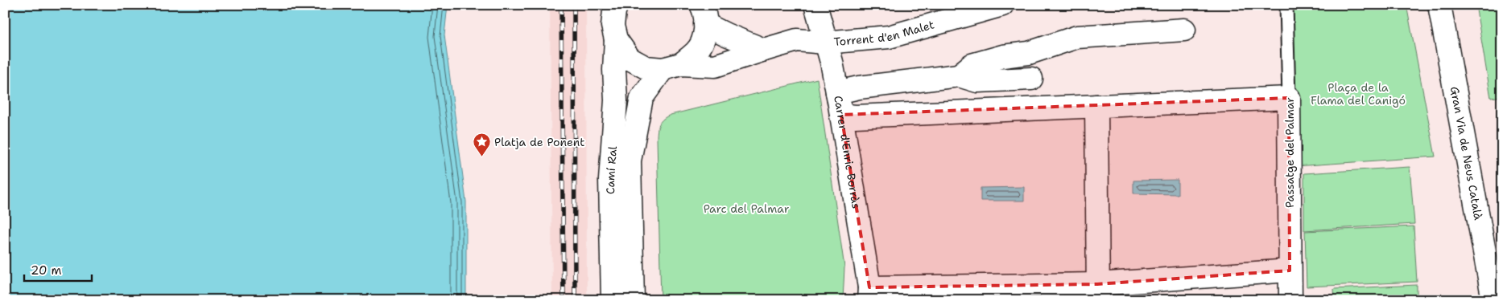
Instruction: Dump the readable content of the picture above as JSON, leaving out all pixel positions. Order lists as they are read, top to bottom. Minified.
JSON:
{"streets":{"street":["Torrent d'en Malet","Carrer d'Enric Borràs","Passatge del Palmar","Gran Via de Neus Català","Camí Ral"]},"crossings":[["Torrent d'en Malet","Carrer d'Enric Borràs"],["Torrent d'en Malet","Camí Ral"]],"parks":["Plaça de la Flama del Canigó","Parc del Palmar"],"places":{"place":["Platja de Ponent"]},"scale_bar":"20 m"}
